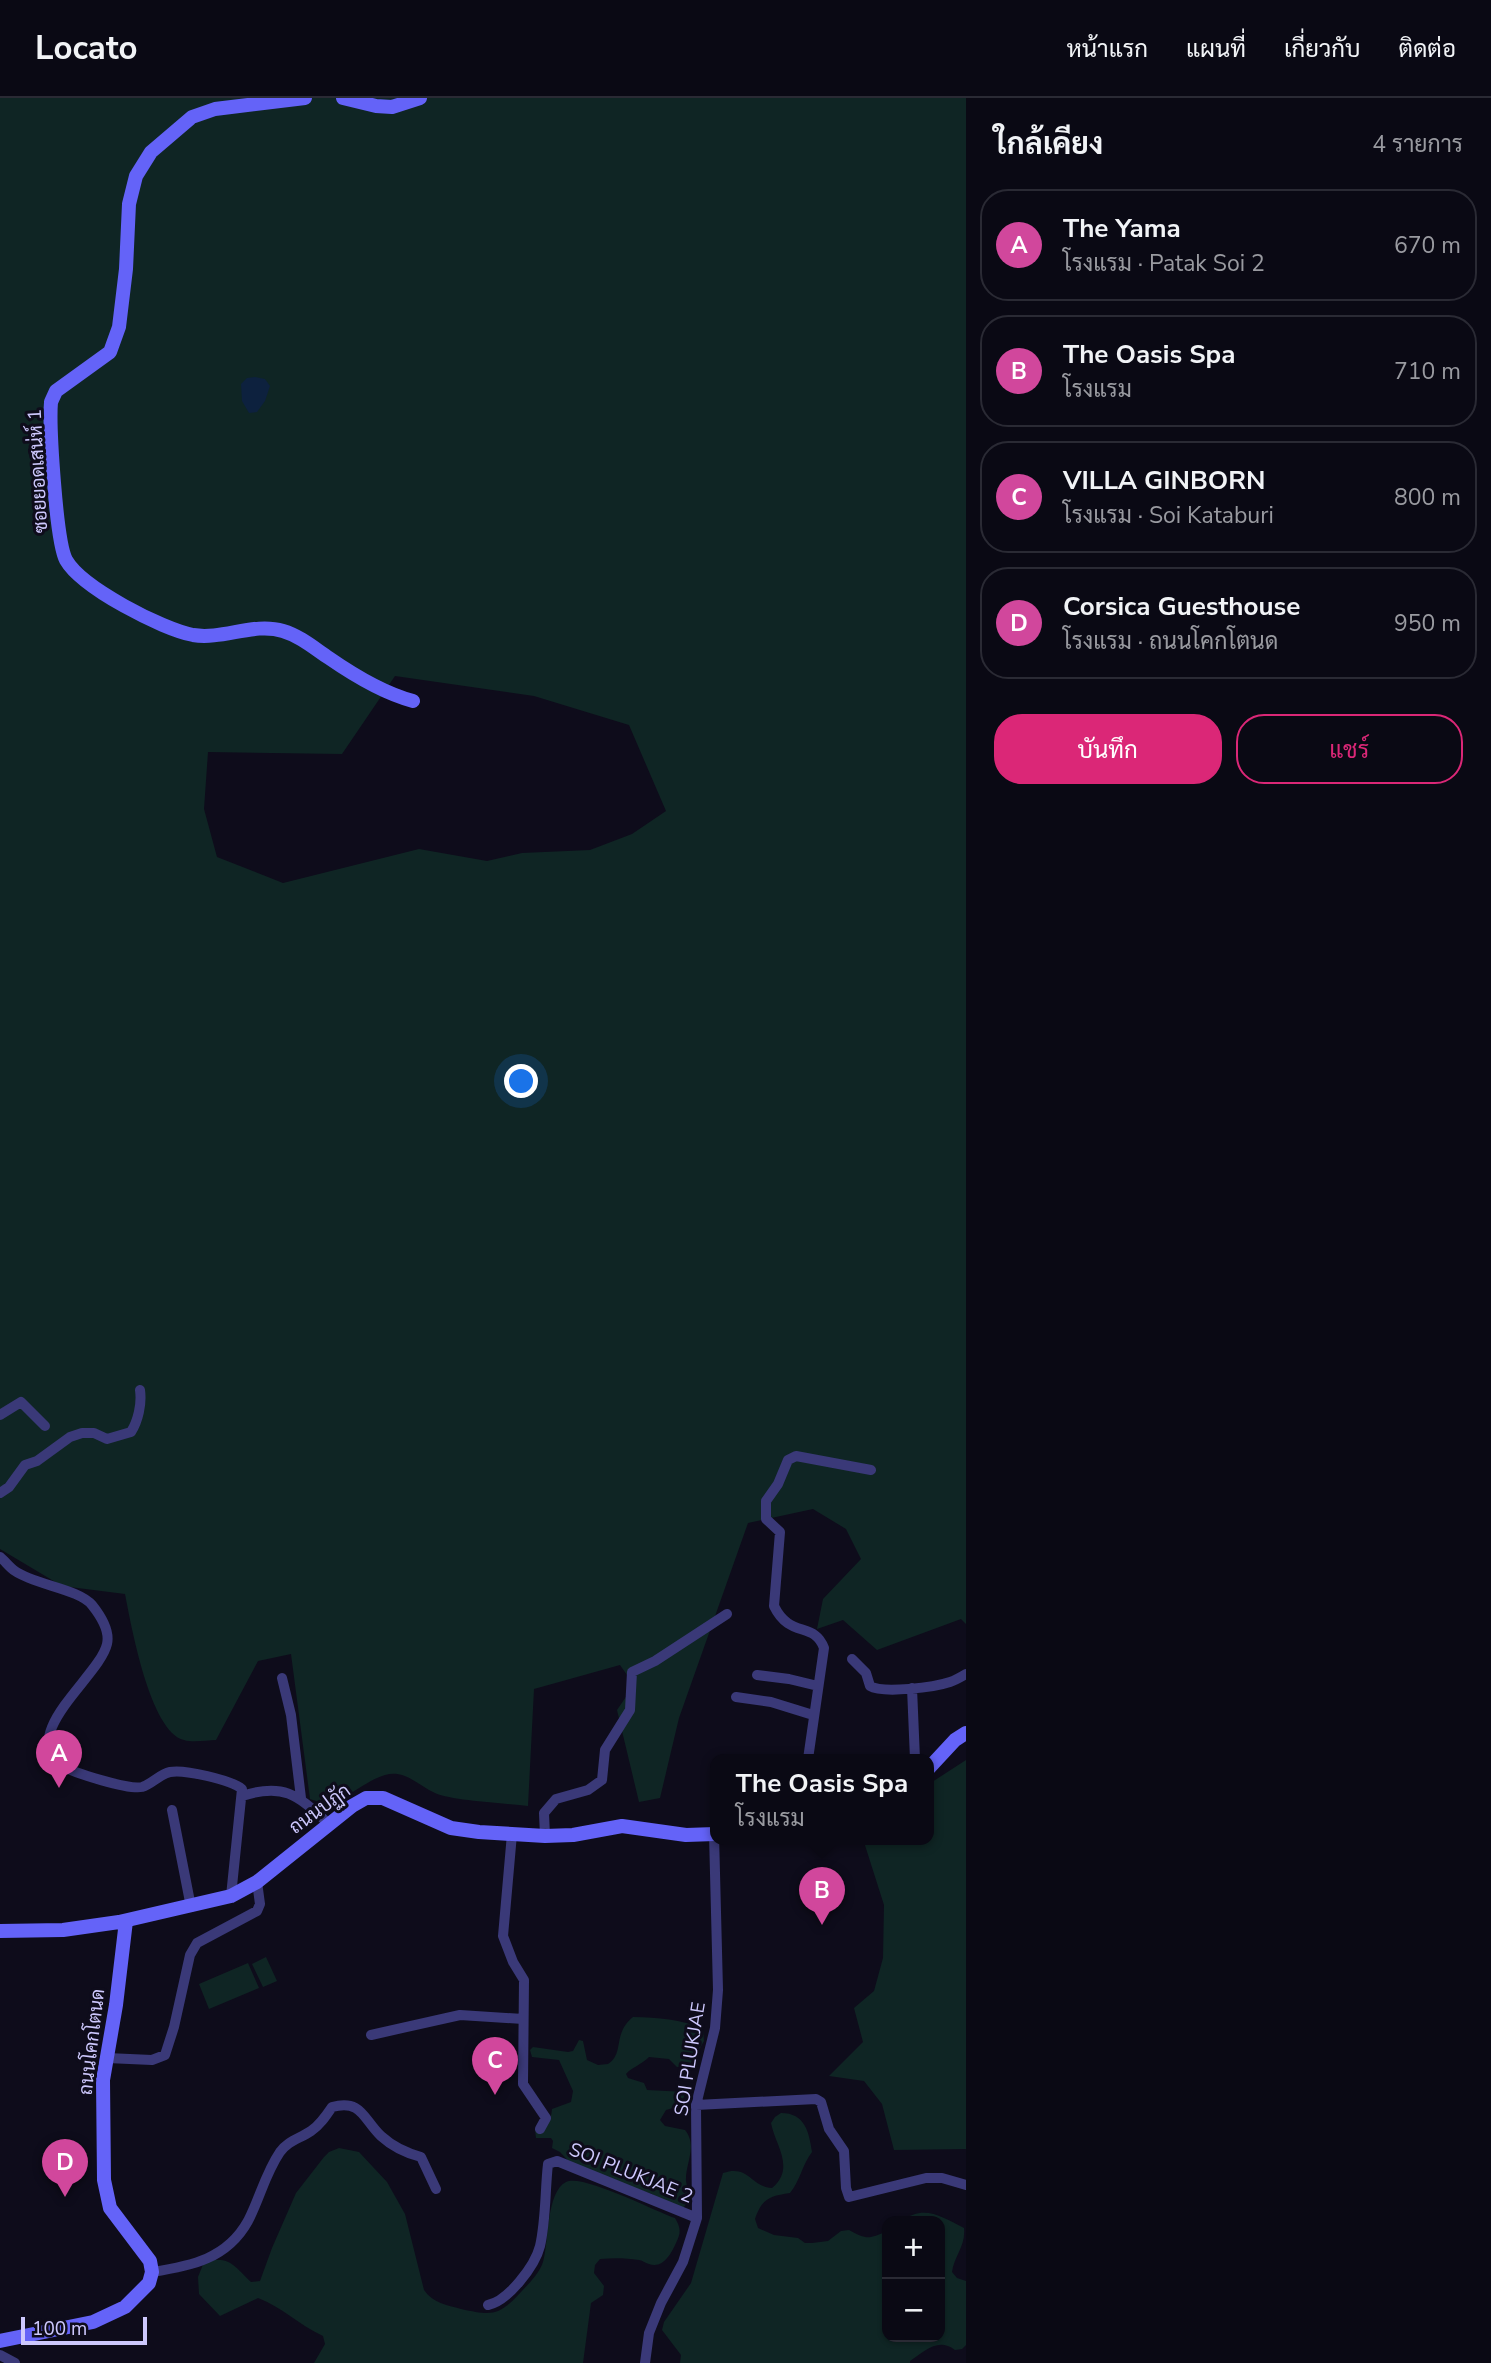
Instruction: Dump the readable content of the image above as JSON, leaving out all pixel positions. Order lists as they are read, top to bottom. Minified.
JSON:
{"streets":{"street":["ซอยยอดเสน่ห์ 1","ถนนปฏัก","ถนนโคกโตนด","SOI PLUKJAE","SOI PLUKJAE 2"]},"crossings":[["ถนนปฏัก","ถนนโคกโตนด"],["SOI PLUKJAE","SOI PLUKJAE 2"]],"scale_bar":"100 m","page":{"header":"Locato","nav":["หน้าแรก","แผนที่","เกี่ยวกับ","ติดต่อ"],"heading":["ใกล้เคียง","4 รายการ"],"list":[{"mark":"A","name":"The Yama","note":"โรงแรม · Patak Soi 2","value":"670 m"},{"mark":"B","name":"The Oasis Spa","note":"โรงแรม","value":"710 m"},{"mark":"C","name":"VILLA GINBORN","note":"โรงแรม · Soi Kataburi","value":"800 m"},{"mark":"D","name":"Corsica Guesthouse","note":"โรงแรม · ถนนโคกโตนด","value":"950 m"}],"buttons":["บันทึก","แชร์"],"pins":["A","B","C","D"],"popup":["The Oasis Spa","โรงแรม"],"map_buttons":["+","−"],"scale":"100 m"}}
